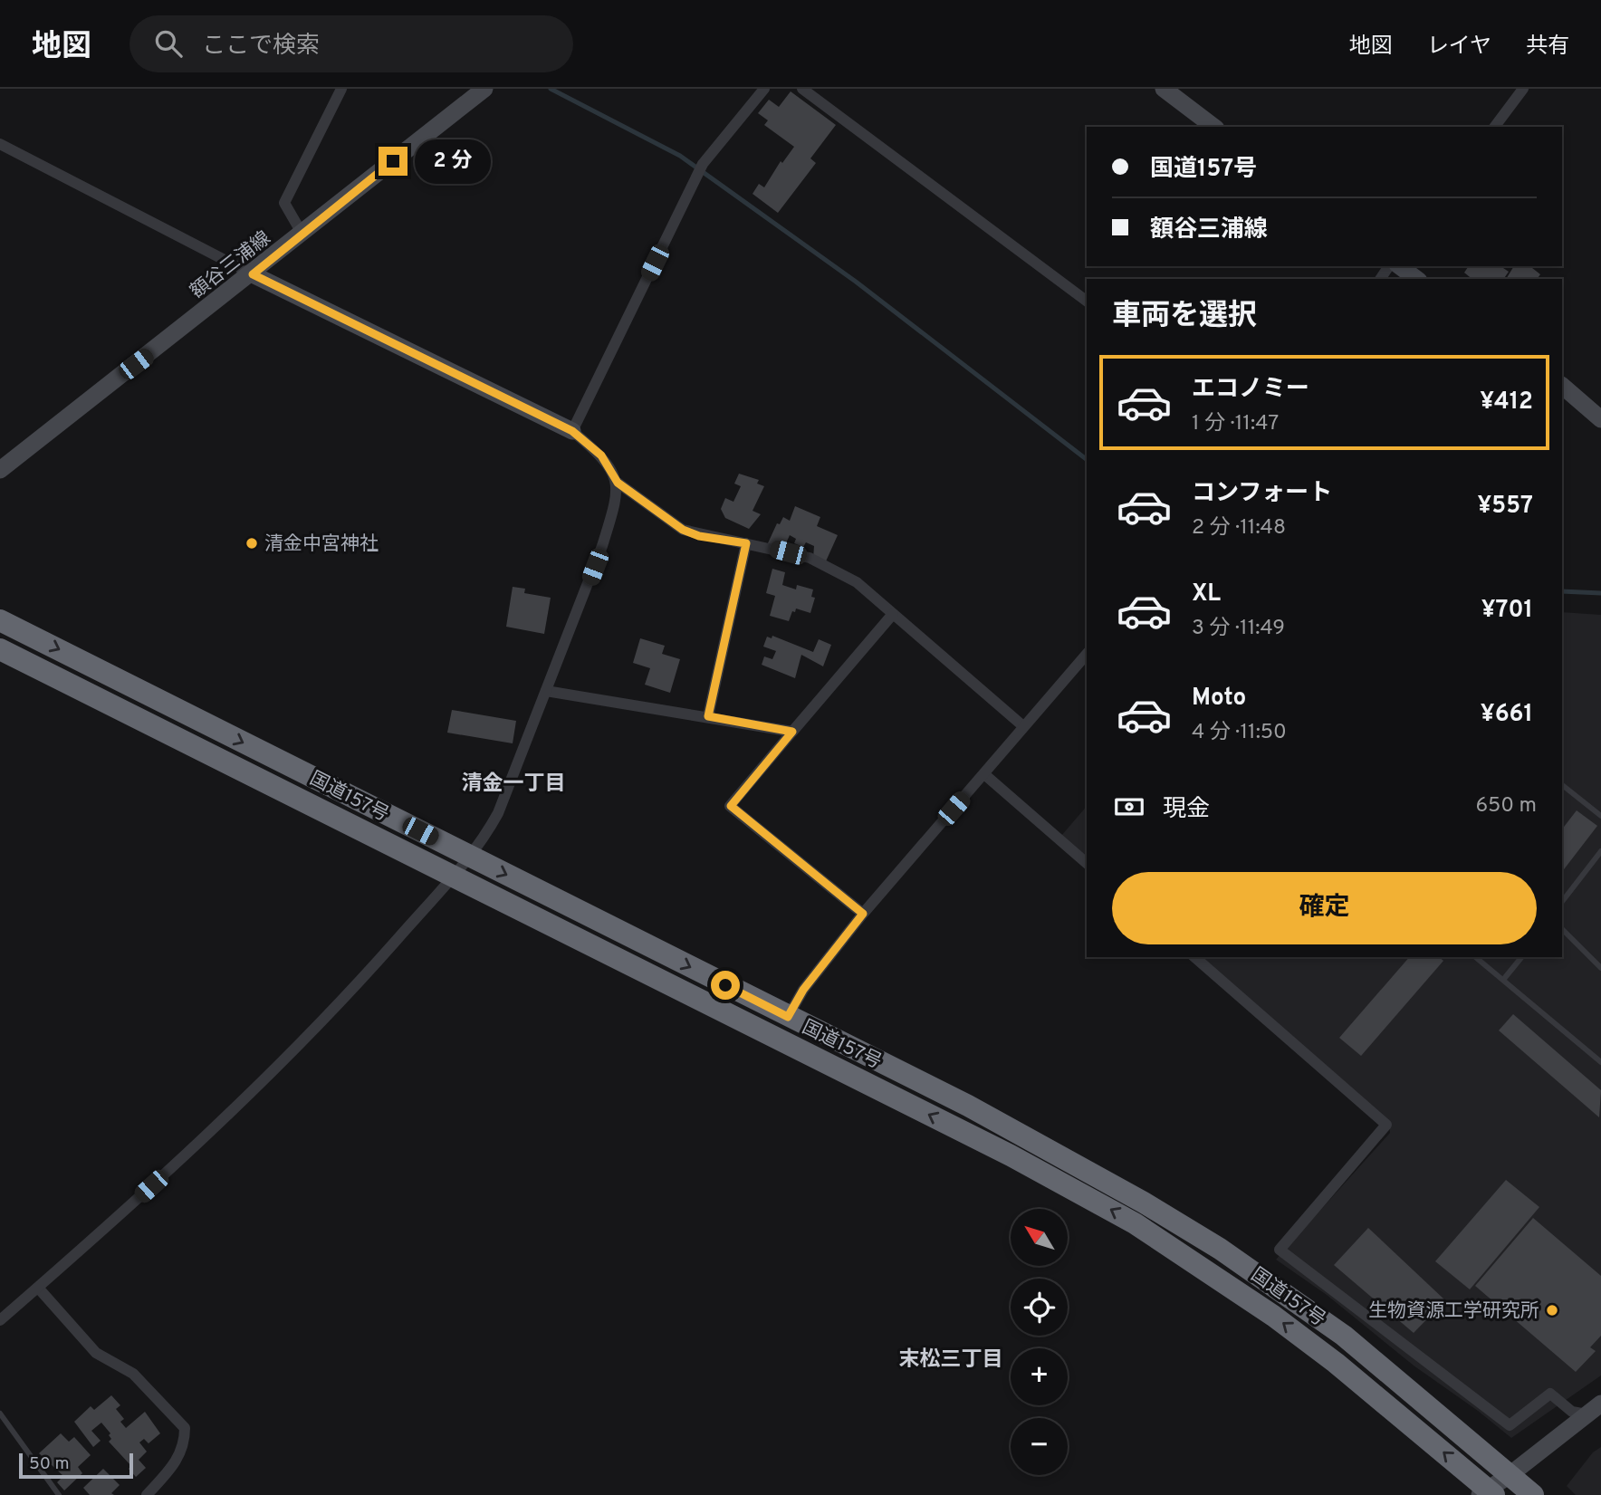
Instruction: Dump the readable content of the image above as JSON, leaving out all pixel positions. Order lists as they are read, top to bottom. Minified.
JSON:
{"streets":{"highway":["国道157号"],"main road":["額谷三浦線"]},"districts":["清金一丁目","末松三丁目"],"places":["清金中宮神社","生物資源工学研究所"],"scale_bar":"50 m","north":"top left","page":{"header":"地図","search":"ここで検索","nav":["地図","レイヤ","共有"],"banner":["国道157号","額谷三浦線"],"bubble":"2 分","heading":"車両を選択","list":[{"name":"エコノミー","note":"1 分 · 11:47","value":"¥412"},{"name":"コンフォート","note":"2 分 · 11:48","value":"¥557"},{"name":"XL","note":"3 分 · 11:49","value":"¥701"},{"name":"Moto","note":"4 分 · 11:50","value":"¥661"}],"pay":["現金","650 m"],"buttons":"確定","map_buttons":["+","−"],"scale":"50 m"}}
